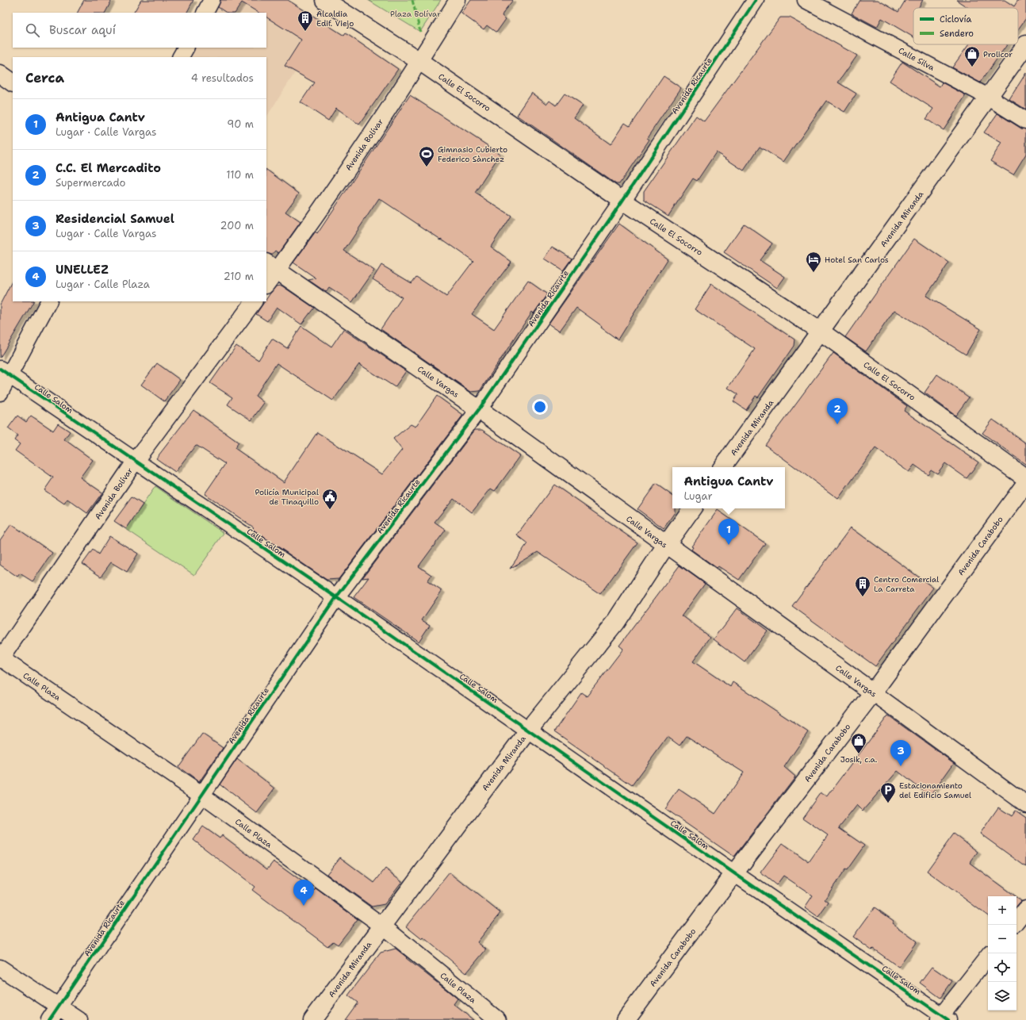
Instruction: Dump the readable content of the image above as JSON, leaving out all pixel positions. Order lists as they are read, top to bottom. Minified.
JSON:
{"streets":{"street":["Calle Silva","Avenida Ricaurte","Calle El Socorro","Avenida Bolívar","Avenida Miranda","Calle Vargas","Calle Salom","Avenida Carabobo","Calle Plaza"]},"crossings":[["Calle Silva","Avenida Miranda"],["Avenida Ricaurte","Calle El Socorro"],["Avenida Ricaurte","Calle Vargas"],["Avenida Ricaurte","Calle Salom"],["Avenida Ricaurte","Calle Plaza"],["Calle El Socorro","Avenida Bolívar"],["Calle El Socorro","Avenida Miranda"],["Avenida Bolívar","Calle Vargas"],["Avenida Bolívar","Calle Salom"],["Avenida Bolívar","Calle Plaza"],["Avenida Miranda","Calle Vargas"],["Avenida Miranda","Calle Salom"],["Avenida Miranda","Calle Plaza"],["Calle Vargas","Avenida Carabobo"],["Calle Salom","Avenida Carabobo"]],"parks":["Plaza Bolívar"],"places":{"building":["Alcaldia Edif. Viejo","Centro Comercial La Carreta"],"shop":["Prolicor","Josik, c.a."],"sports":["Gimnasio Cubierto Federico Sànchez"],"hotel":["Hotel San Carlos"],"public building":["Policía Municipal de Tinaquillo"],"parking":["Estacionamiento del Edificio Samuel"]},"legend":["Ciclovía","Sendero"],"page":{"search":"Buscar aquí","heading":["Cerca","4 resultados"],"list":[{"mark":"1","name":"Antigua Cantv","note":"Lugar · Calle Vargas","value":"90 m"},{"mark":"2","name":"C.C. El Mercadito","note":"Supermercado","value":"110 m"},{"mark":"3","name":"Residencial Samuel","note":"Lugar · Calle Vargas","value":"200 m"},{"mark":"4","name":"UNELLEZ","note":"Lugar · Calle Plaza","value":"210 m"}],"pins":["2","1","3","4"],"popup":["Antigua Cantv","Lugar"],"map_buttons":["+","−"]}}
